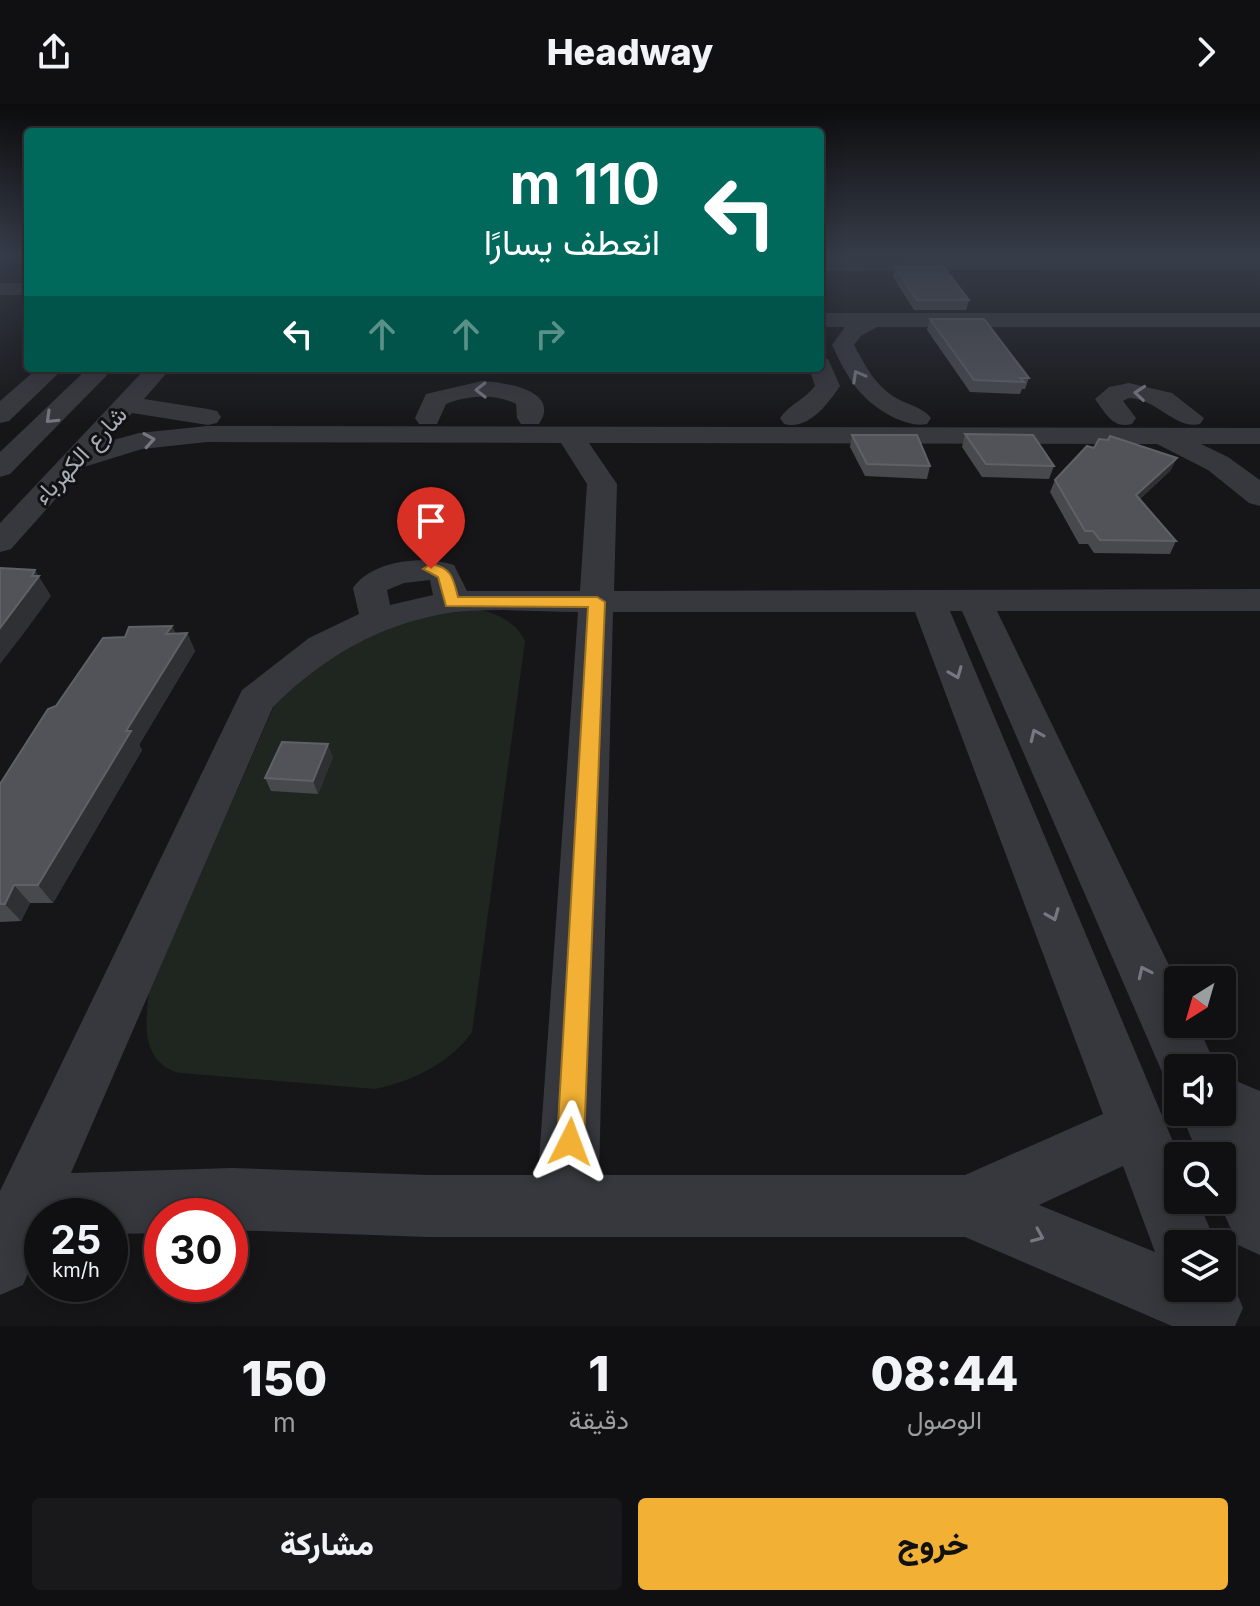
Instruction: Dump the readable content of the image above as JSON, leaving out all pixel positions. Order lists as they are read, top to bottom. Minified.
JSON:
{"streets":{"street":["شارع الكهرباء"]},"north":"bottom left","page":{"header":"Headway","turn":["110 m","انعطف يسارًا"],"speed":"25 km/h","limit":"30","eta":["08:44","الوصول","1","دقيقة","150","m"],"buttons":["خروج","مشاركة"]}}
